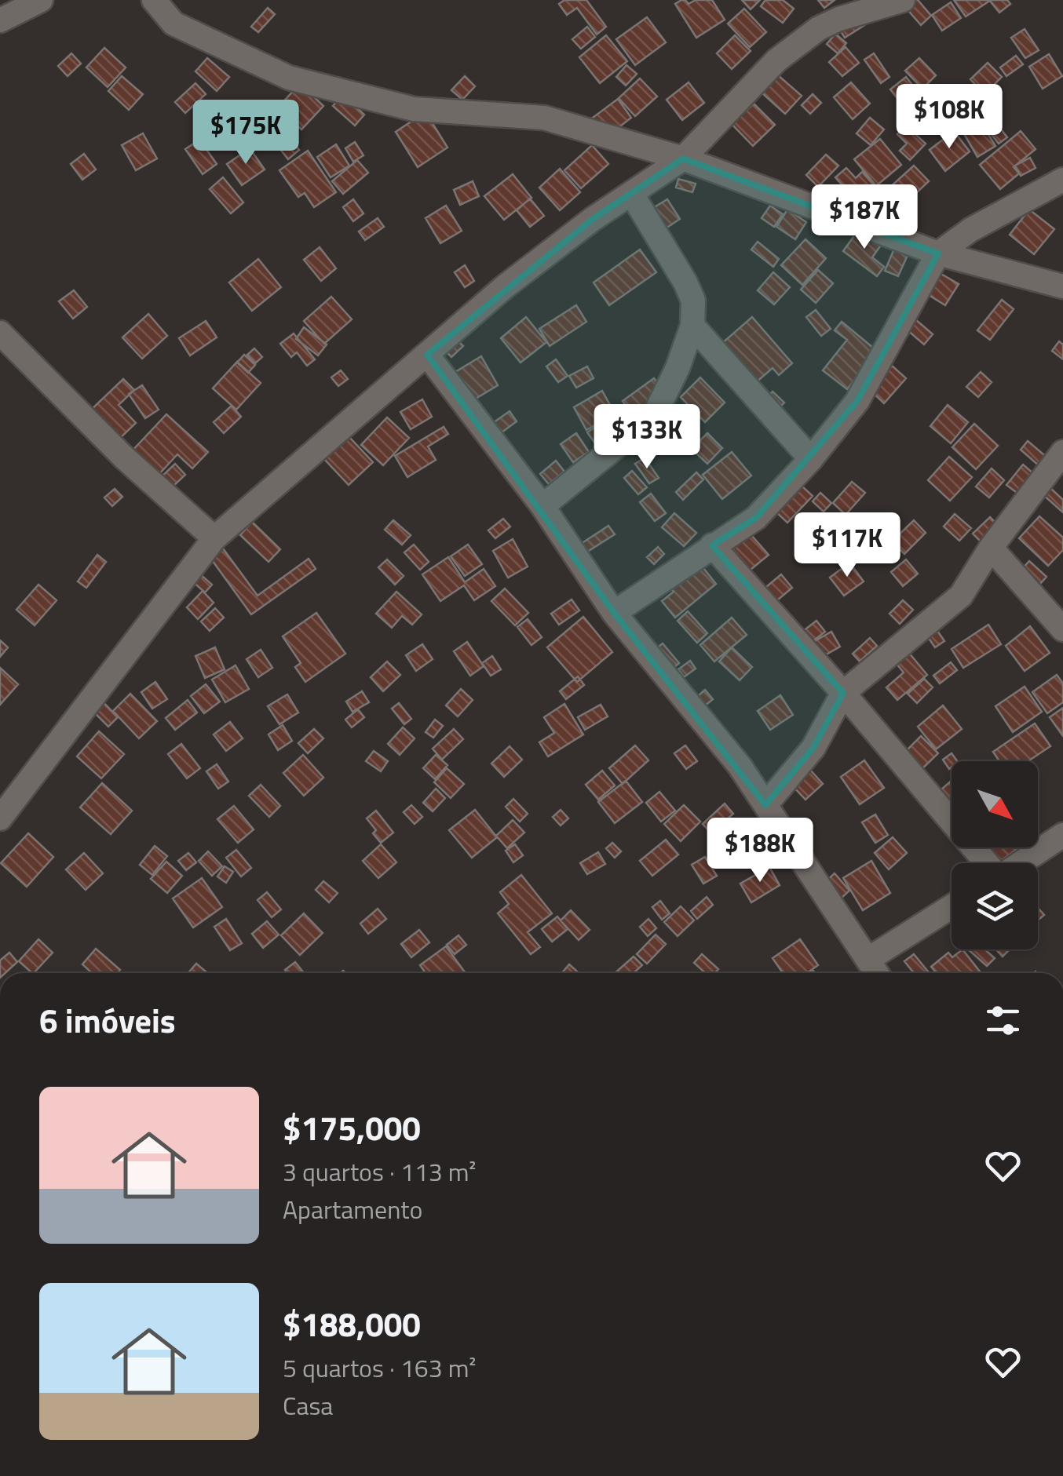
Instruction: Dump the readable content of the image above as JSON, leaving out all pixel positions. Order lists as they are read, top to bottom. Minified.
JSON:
{"north":"bottom right","page":{"price":["$108K","$175K","$187K","$133K","$117K","$188K"],"heading":"6 imóveis","list":[{"name":"$175,000","note":"3 quartos · 113 m² · Apartamento"},{"name":"$188,000","note":"5 quartos · 163 m² · Casa"}]}}
